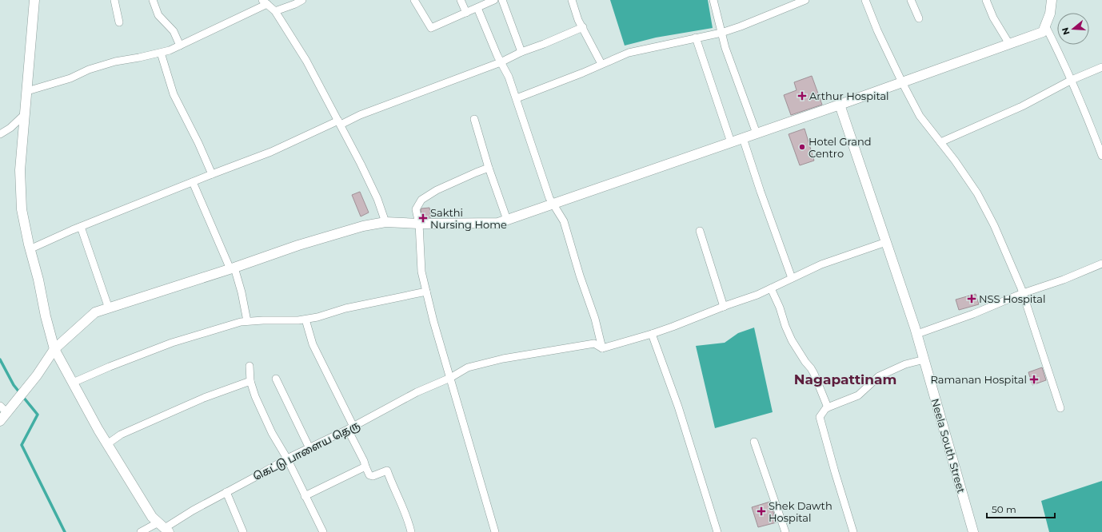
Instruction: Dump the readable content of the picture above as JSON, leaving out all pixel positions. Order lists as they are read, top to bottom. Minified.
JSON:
{"streets":{"street":["Neela South Street","கெட்டு பாளைய தெரு"]},"districts":["Nagapattinam"],"places":{"health":["Arthur Hospital","Sakthi Nursing Home","NSS Hospital","Ramanan Hospital","Shek Dawth Hospital"],"other":["Hotel Grand Centro"]},"scale_bar":"50 m","north":"left"}
